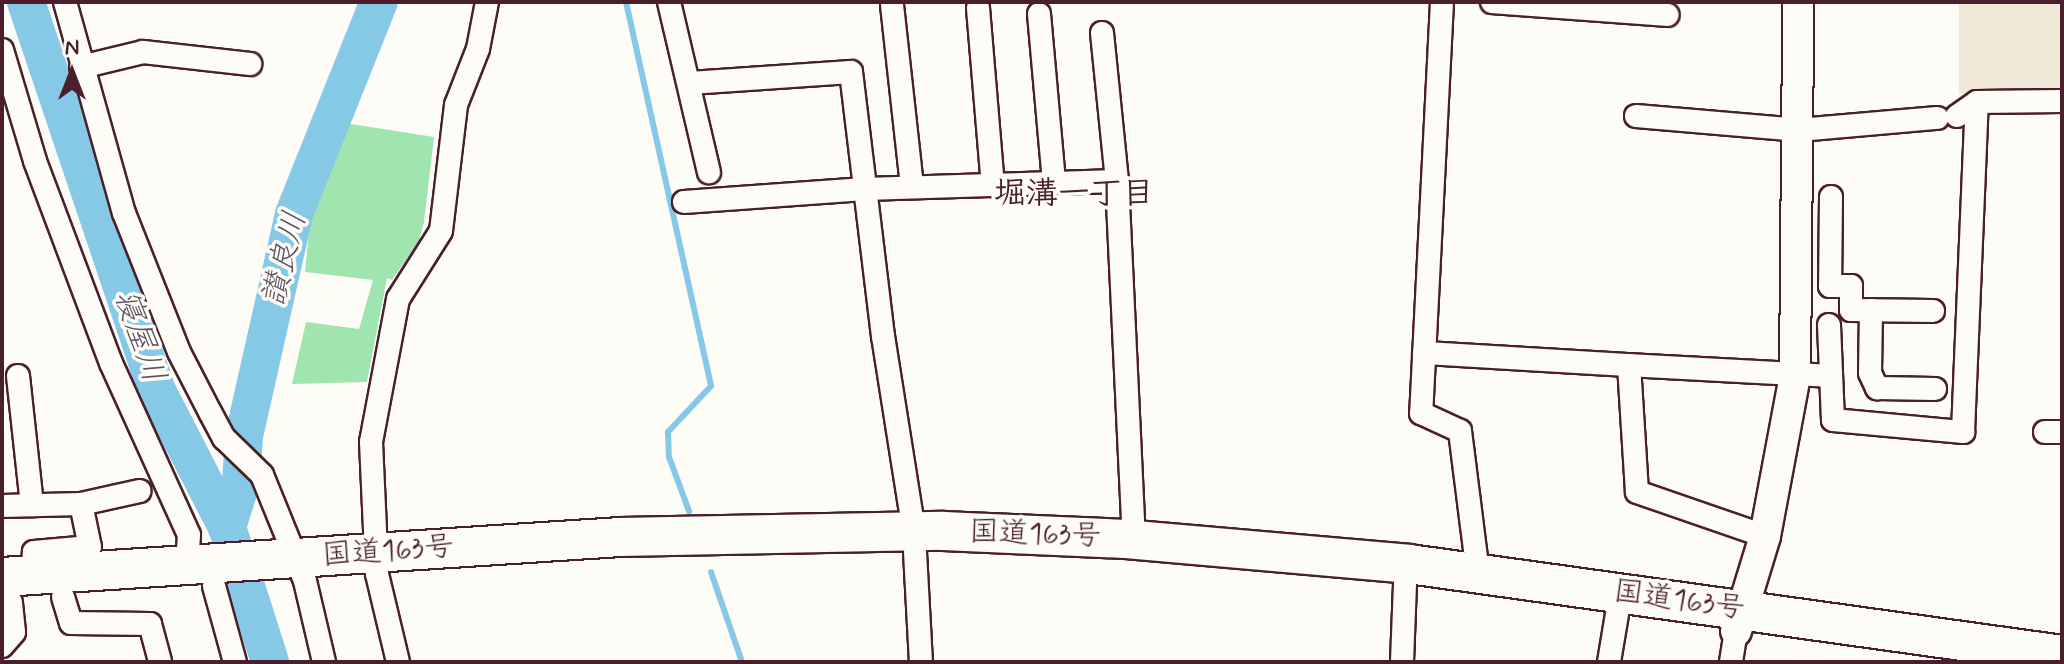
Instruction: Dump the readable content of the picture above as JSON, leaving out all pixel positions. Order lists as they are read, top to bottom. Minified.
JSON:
{"streets":{"highway":["国道163号"]},"districts":["堀溝一丁目"],"water":["讃良川","寝屋川"],"north":"top"}
